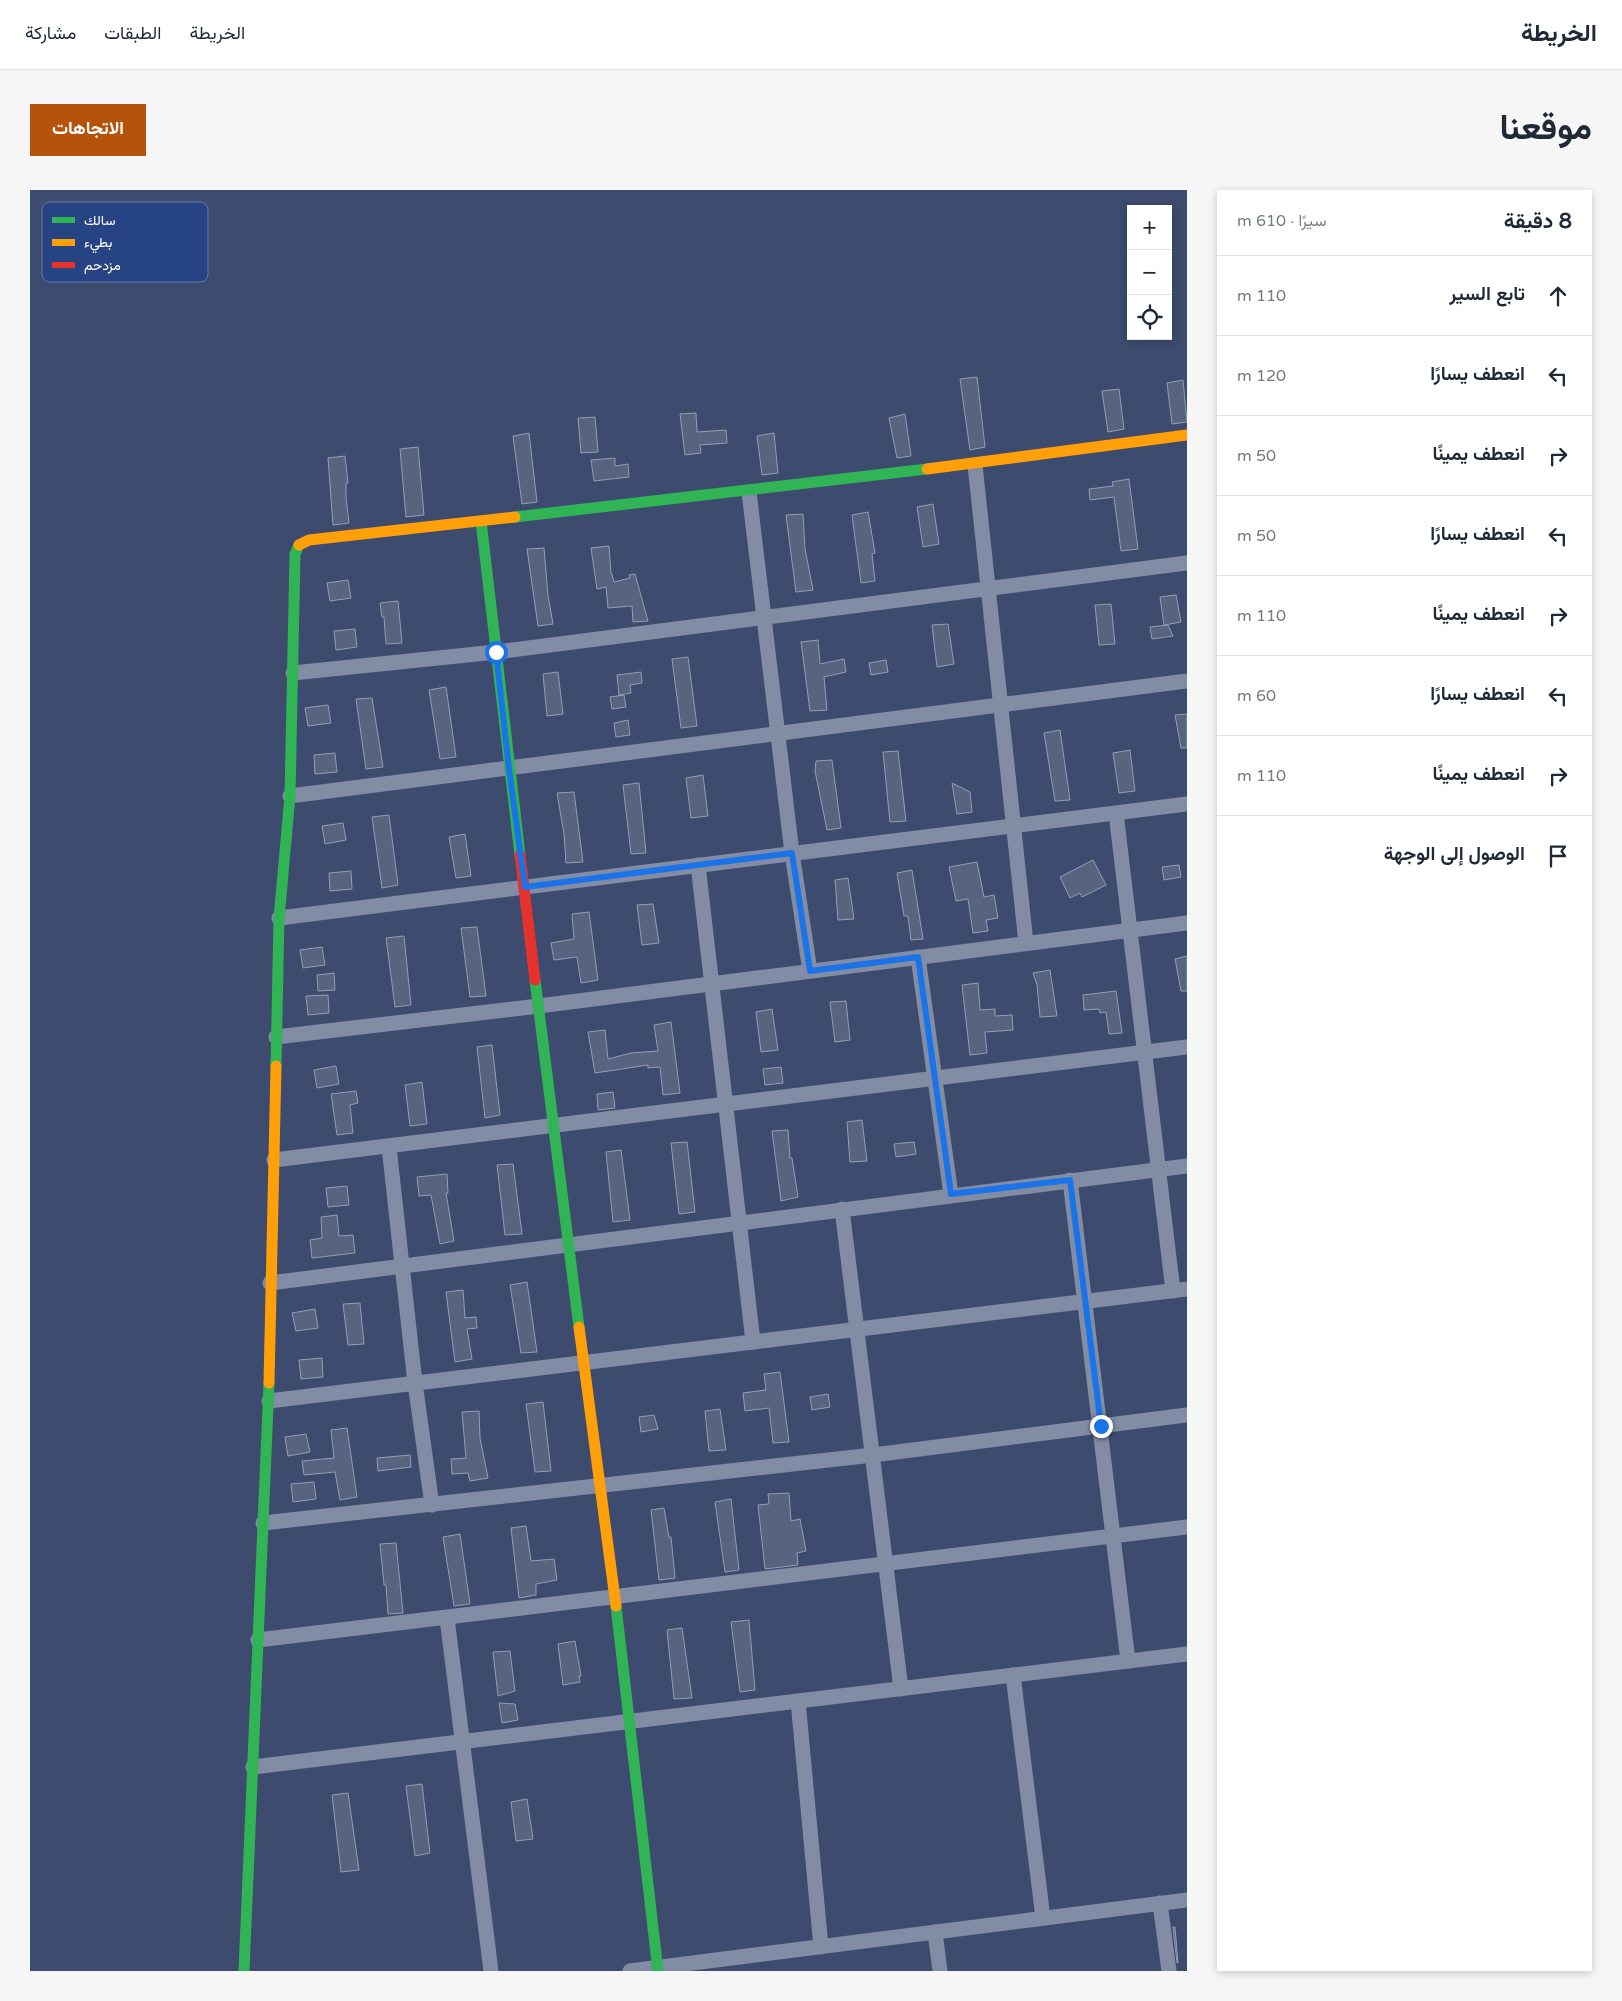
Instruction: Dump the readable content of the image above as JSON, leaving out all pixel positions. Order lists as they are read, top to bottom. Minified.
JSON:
{"legend":["سالك","بطيء","مزدحم"],"page":{"header":"الخريطة","nav":["الخريطة","الطبقات","مشاركة"],"title":"موقعنا","buttons":"الاتجاهات","heading":["8 دقيقة","سيرًا · 610 m"],"map_buttons":["+","−"],"list":[["تابع السير","110 m"],["انعطف يسارًا","120 m"],["انعطف يمينًا","50 m"],["انعطف يسارًا","50 m"],["انعطف يمينًا","110 m"],["انعطف يسارًا","60 m"],["انعطف يمينًا","110 m"],"الوصول إلى الوجهة"]}}
